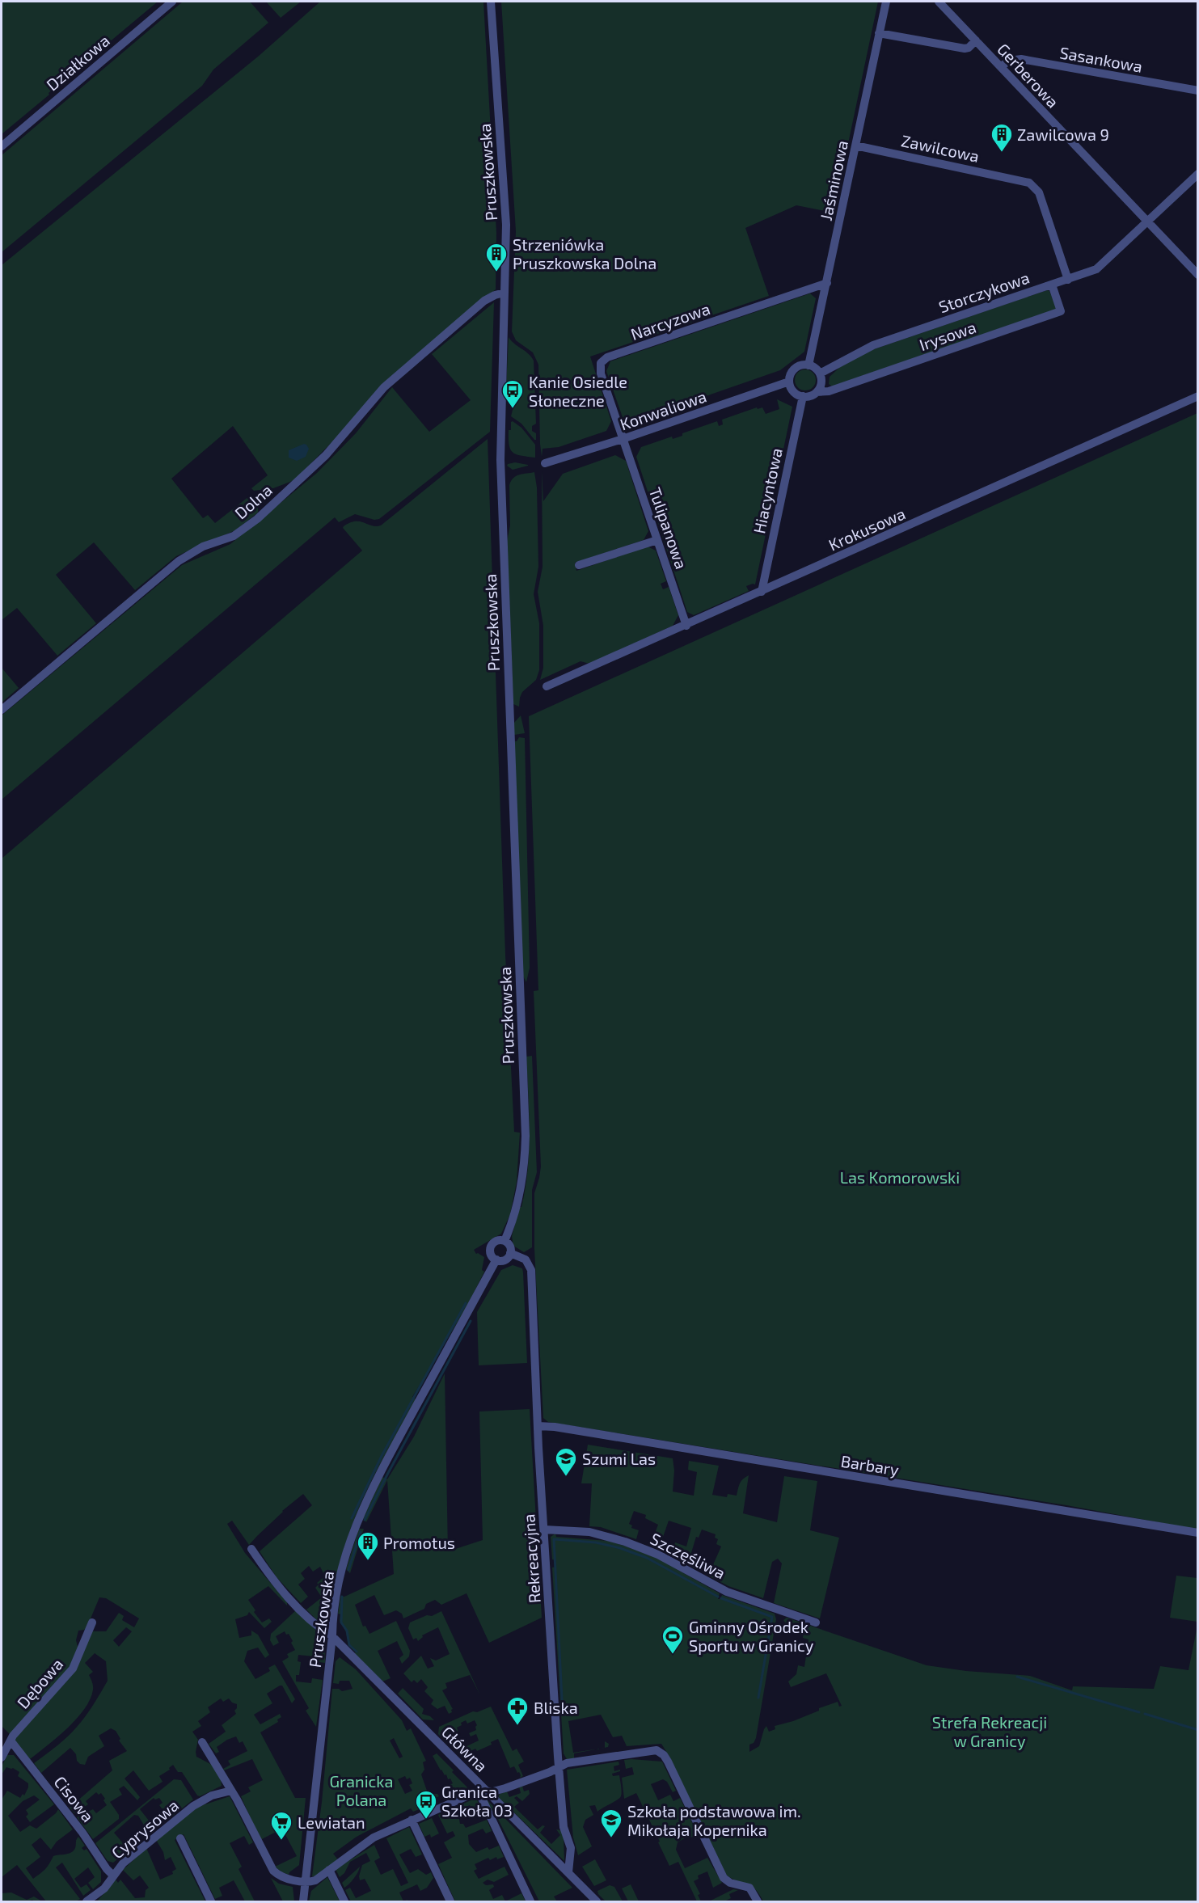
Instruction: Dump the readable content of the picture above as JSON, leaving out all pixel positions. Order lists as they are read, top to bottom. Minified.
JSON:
{"streets":{"street":["Sasankowa","Działkowa","Gerberowa","Zawilcowa","Pruszkowska","Jaśminowa","Storczykowa","Narcyzowa","Irysowa","Konwaliowa","Hiacyntowa","Dolna","Tulipanowa","Krokusowa","Barbary","Szczęśliwa","Rekreacyjna","Dębowa","Główna","Cisowa","Cyprysowa"]},"crossings":[["Sasankowa","Gerberowa"],["Gerberowa","Storczykowa"],["Zawilcowa","Jaśminowa"],["Zawilcowa","Storczykowa"],["Pruszkowska","Dolna"],["Pruszkowska","Rekreacyjna"],["Pruszkowska","Główna"],["Jaśminowa","Storczykowa"],["Jaśminowa","Narcyzowa"],["Jaśminowa","Irysowa"],["Jaśminowa","Konwaliowa"],["Jaśminowa","Hiacyntowa"],["Storczykowa","Irysowa"],["Storczykowa","Konwaliowa"],["Storczykowa","Hiacyntowa"],["Narcyzowa","Konwaliowa"],["Narcyzowa","Tulipanowa"],["Irysowa","Konwaliowa"],["Irysowa","Hiacyntowa"],["Konwaliowa","Hiacyntowa"],["Konwaliowa","Tulipanowa"],["Hiacyntowa","Krokusowa"],["Tulipanowa","Krokusowa"],["Barbary","Rekreacyjna"],["Szczęśliwa","Rekreacyjna"],["Rekreacyjna","Główna"],["Dębowa","Cisowa"],["Cisowa","Cyprysowa"]],"parks":["Las Komorowski","Strefa Rekreacji w Granicy","Granicka Polana"],"places":{"building":["Zawilcowa 9","Strzeniówka Pruszkowska Dolna","Promotus"],"bus stop":["Kanie Osiedle Słoneczne","Granica Szkoła 03"],"school or university":["Szumi Las","Szkoła podstawowa im. Mikołaja Kopernika"],"sports":["Gminny Ośrodek Sportu w Granicy"],"pharmacy":["Bliska"],"supermarket":["Lewiatan"]}}
